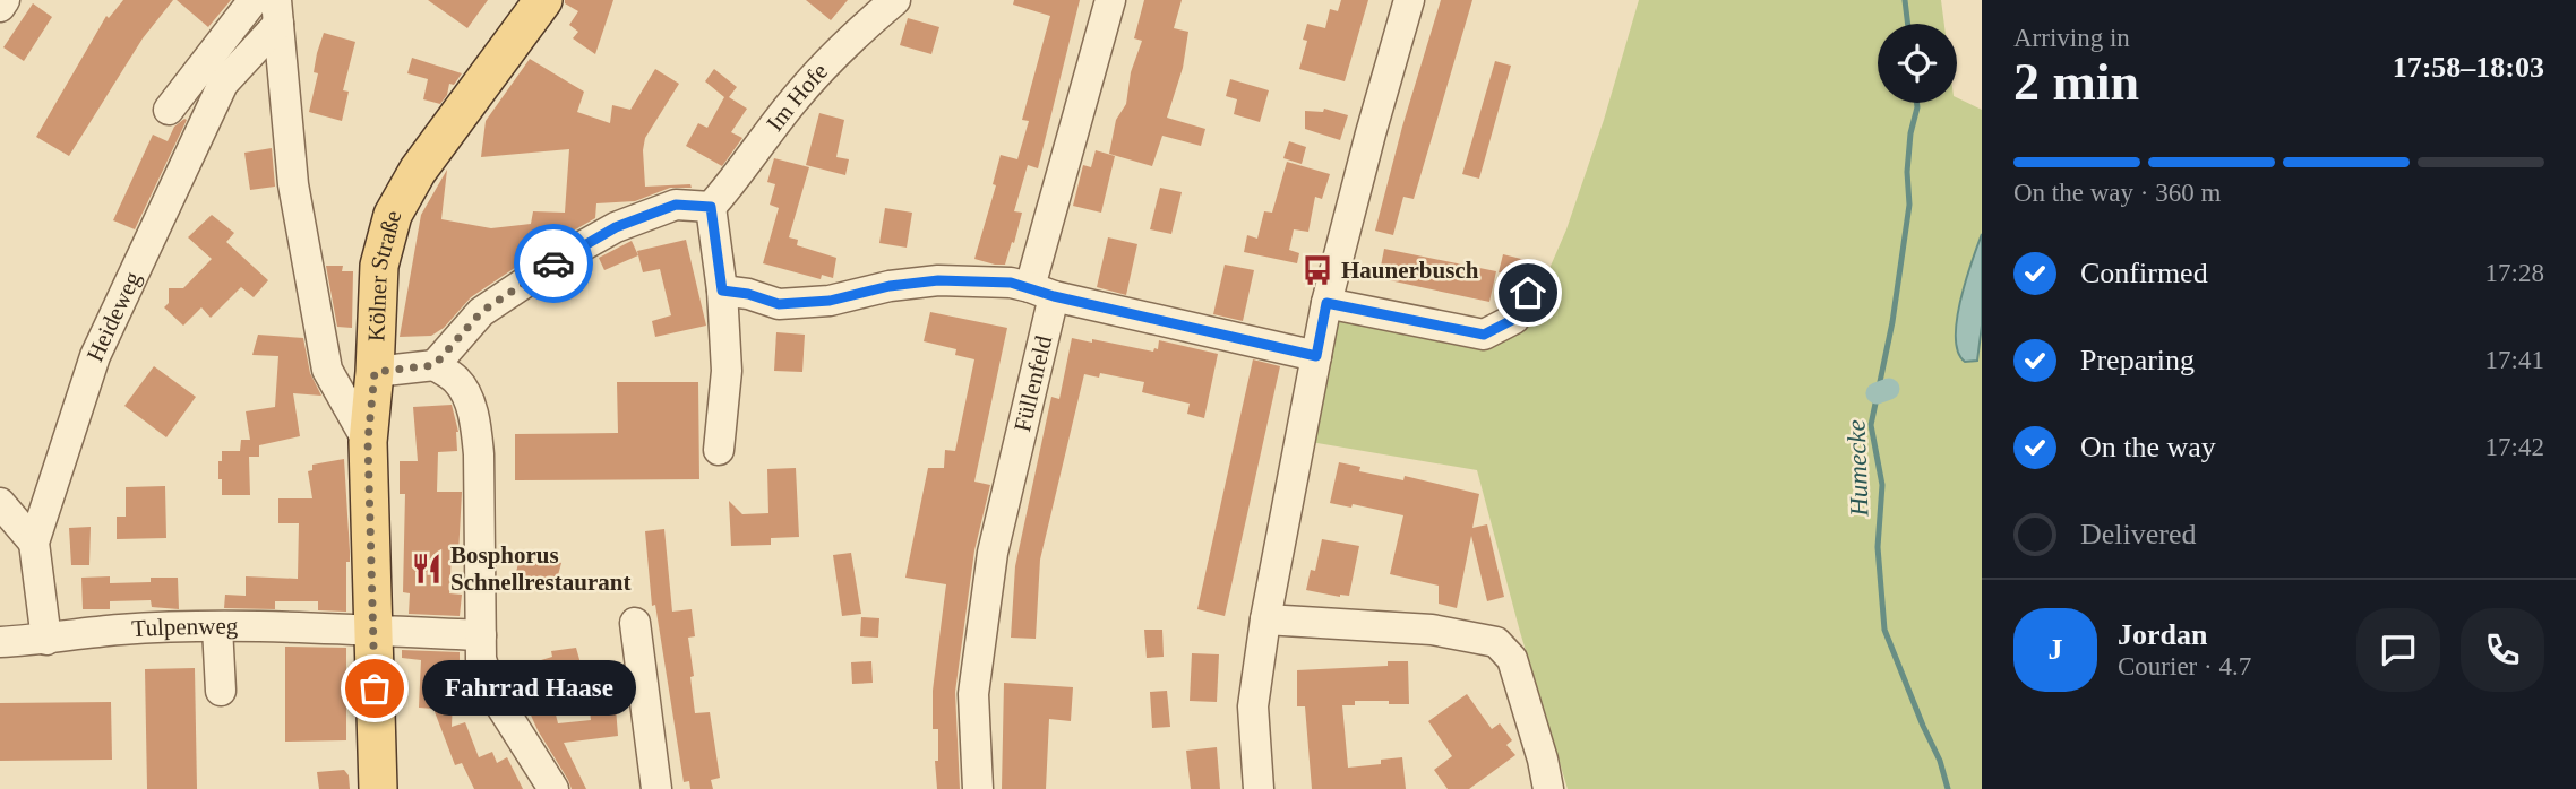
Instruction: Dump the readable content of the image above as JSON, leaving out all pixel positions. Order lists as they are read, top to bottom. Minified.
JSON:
{"streets":{"main road":["Kölner Straße"],"street":["Im Hofe","Heideweg","Füllenfeld","Tulpenweg"]},"crossings":[["Kölner Straße","Tulpenweg"],["Heideweg","Tulpenweg"]],"water":["Humecke"],"places":{"bus stop":["Haunerbusch"],"restaurant":["Bosphorus Schnellrestaurant"],"other":["Fahrrad Haase"]},"page":{"heading":["2 min","Arriving in","17:58–18:03"],"panel":["Jordan","Courier · 4.7"],"bar":"On the way · 360 m","list":[["Confirmed","17:28"],["Preparing","17:41"],["On the way","17:42"],"Delivered"],"round":"J","bubble":"Fahrrad Haase"}}
